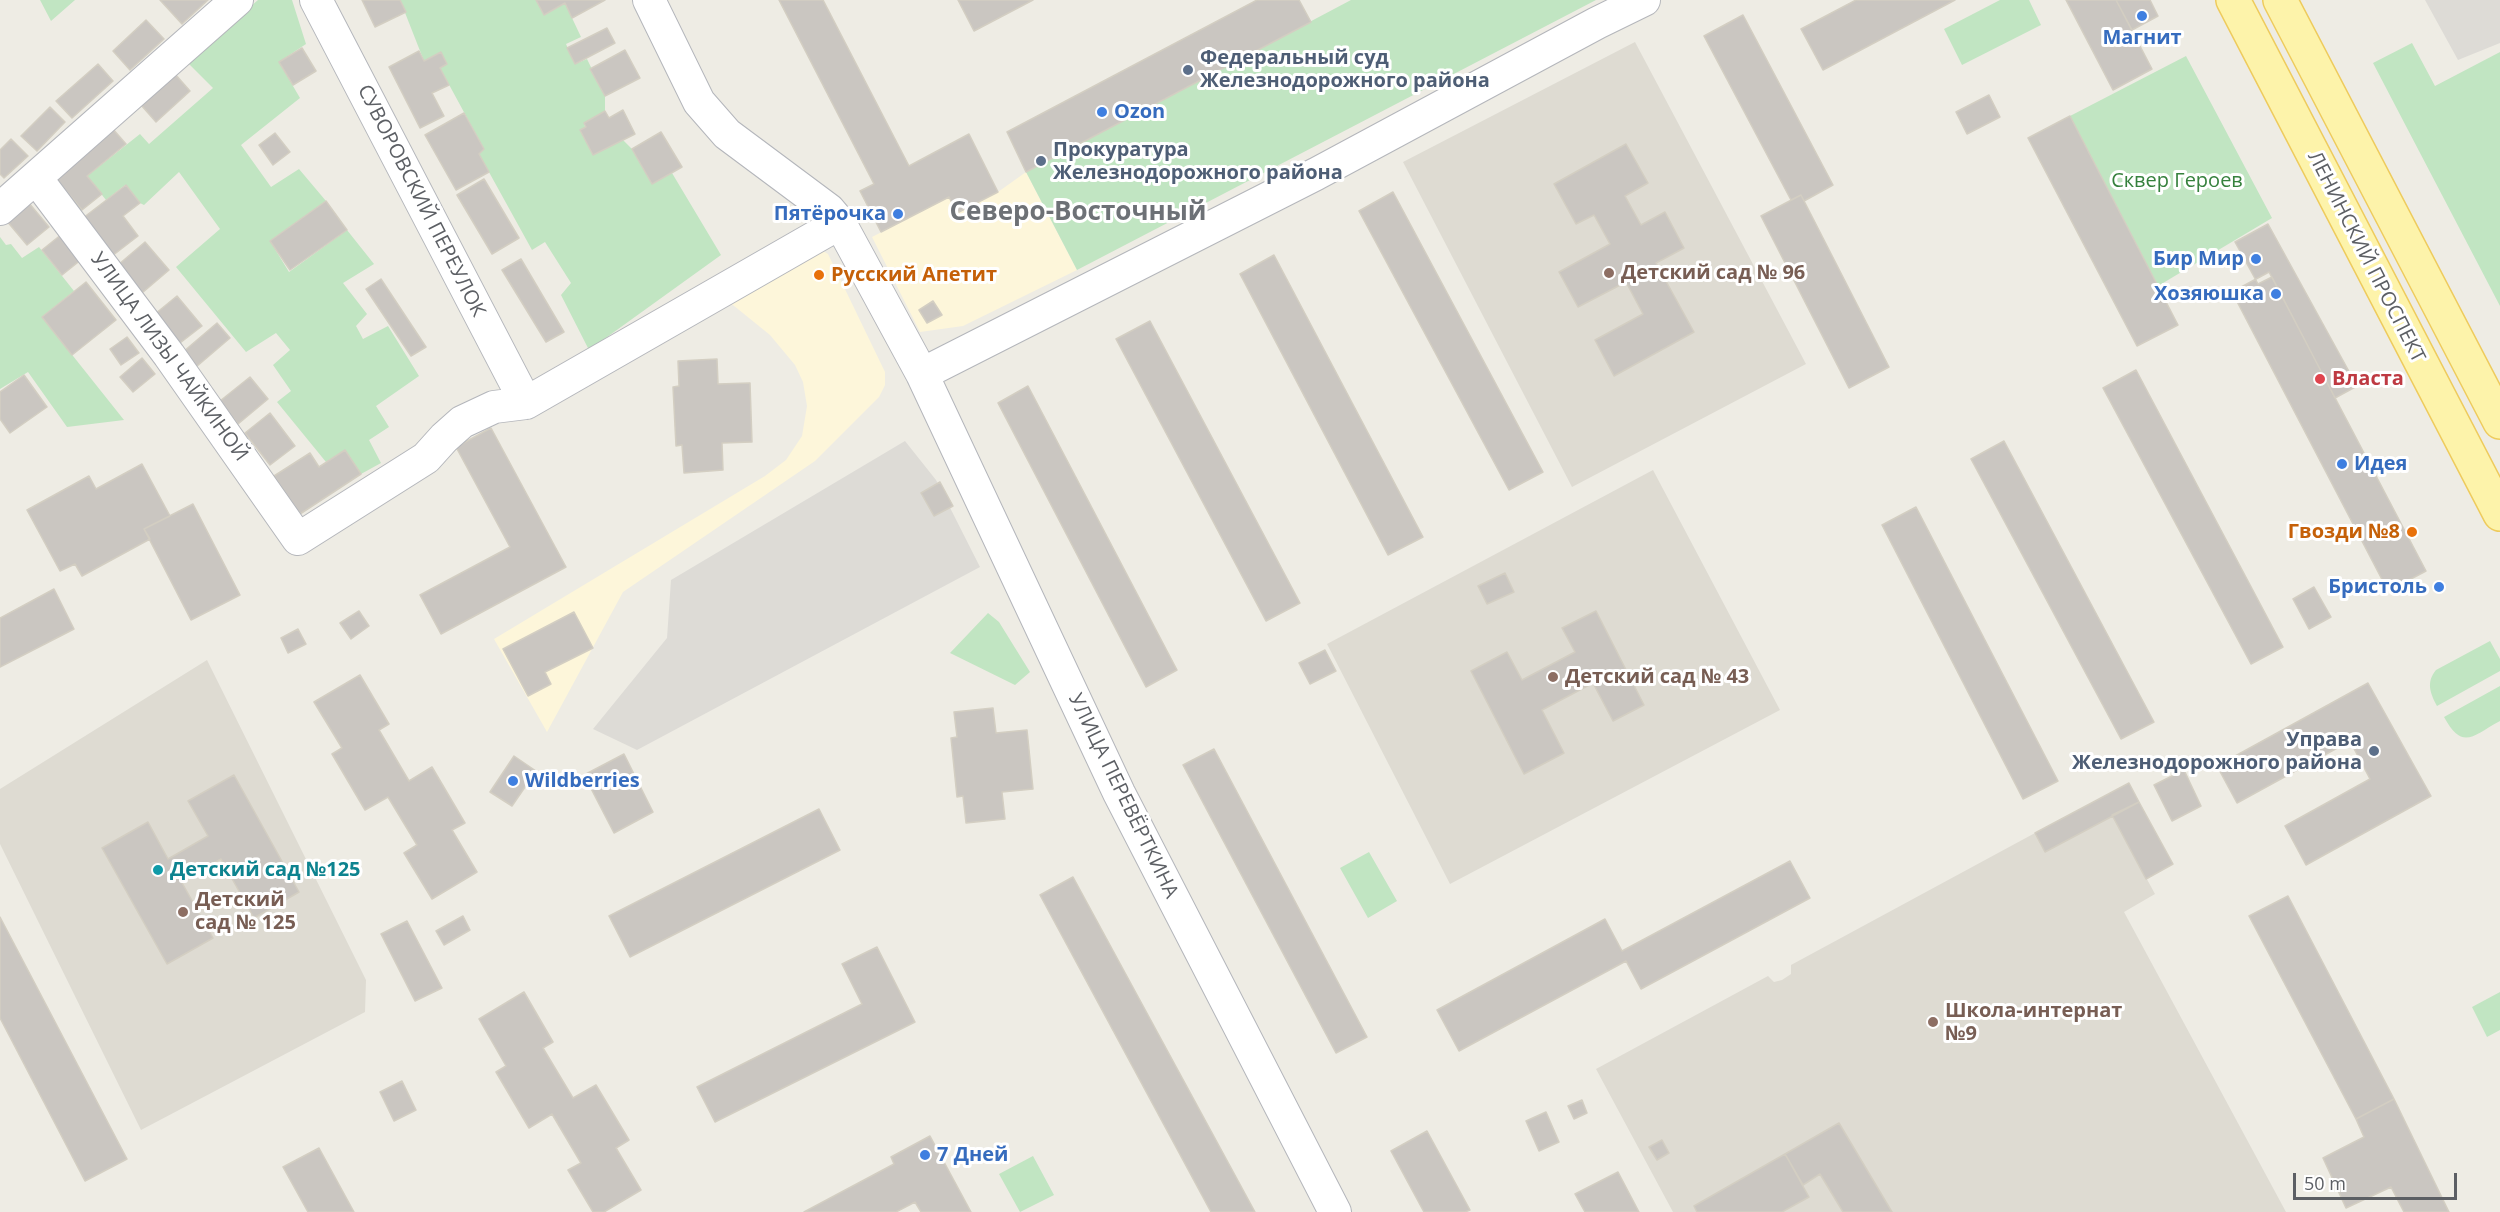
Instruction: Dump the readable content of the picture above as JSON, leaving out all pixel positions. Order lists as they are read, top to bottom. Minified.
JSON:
{"streets":{"main road":["ЛЕНИНСКИЙ ПРОСПЕКТ"],"street":["СУВОРОВСКИЙ ПЕРЕУЛОК","УЛИЦА ЛИЗЫ ЧАЙКИНОЙ","УЛИЦА ПЕРЕВЁРТКИНА"]},"crossings":[["СУВОРОВСКИЙ ПЕРЕУЛОК","УЛИЦА ЛИЗЫ ЧАЙКИНОЙ"]],"districts":["Северо-Восточный"],"parks":["Сквер Героев"],"places":["Магнит","Федеральный суд Железнодорожного района","Ozon","Прокуратура Железнодорожного района","Пятёрочка","Бир Мир","Детский сад № 96","Русский Апетит","Хозяюшка","Власта","Идея","Гвозди №8","Бристоль","Детский сад № 43","Управа Железнодорожного района","Wildberries","Детский сад №125","Детский сад № 125","Школа-интернат №9","7 Дней"],"scale_bar":"50 m"}
